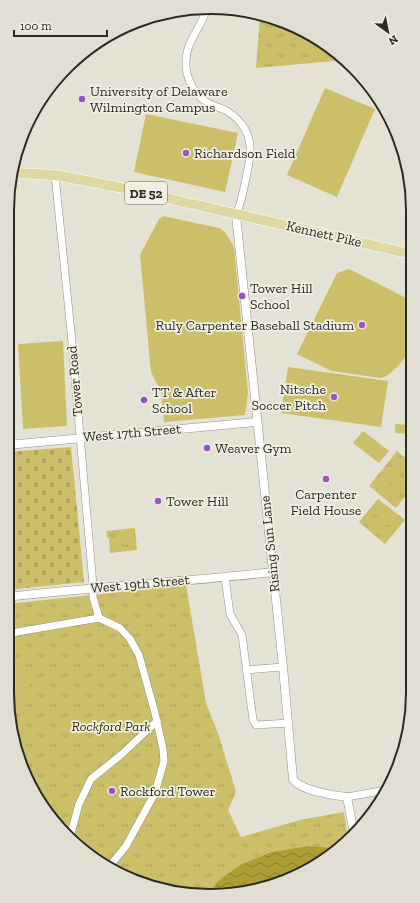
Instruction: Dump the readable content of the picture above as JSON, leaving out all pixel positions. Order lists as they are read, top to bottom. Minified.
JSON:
{"streets":{"main road":["DE 52","Kennett Pike"],"street":["Tower Road","West 17th Street","Rising Sun Lane","West 19th Street"]},"crossings":[["DE 52","Kennett Pike"],["DE 52","Tower Road"],["DE 52","Rising Sun Lane"],["Kennett Pike","Rising Sun Lane"],["Tower Road","West 17th Street"],["Tower Road","West 19th Street"],["West 17th Street","Rising Sun Lane"],["Rising Sun Lane","West 19th Street"]],"parks":["Rockford Park"],"places":["University of Delaware Wilmington Campus","Richardson Field","Tower Hill School","Ruly Carpenter Baseball Stadium","Nitsche Soccer Pitch","TT & After School","Weaver Gym","Carpenter Field House","Tower Hill","Rockford Tower"],"scale_bar":"100 m","north":"bottom right"}
